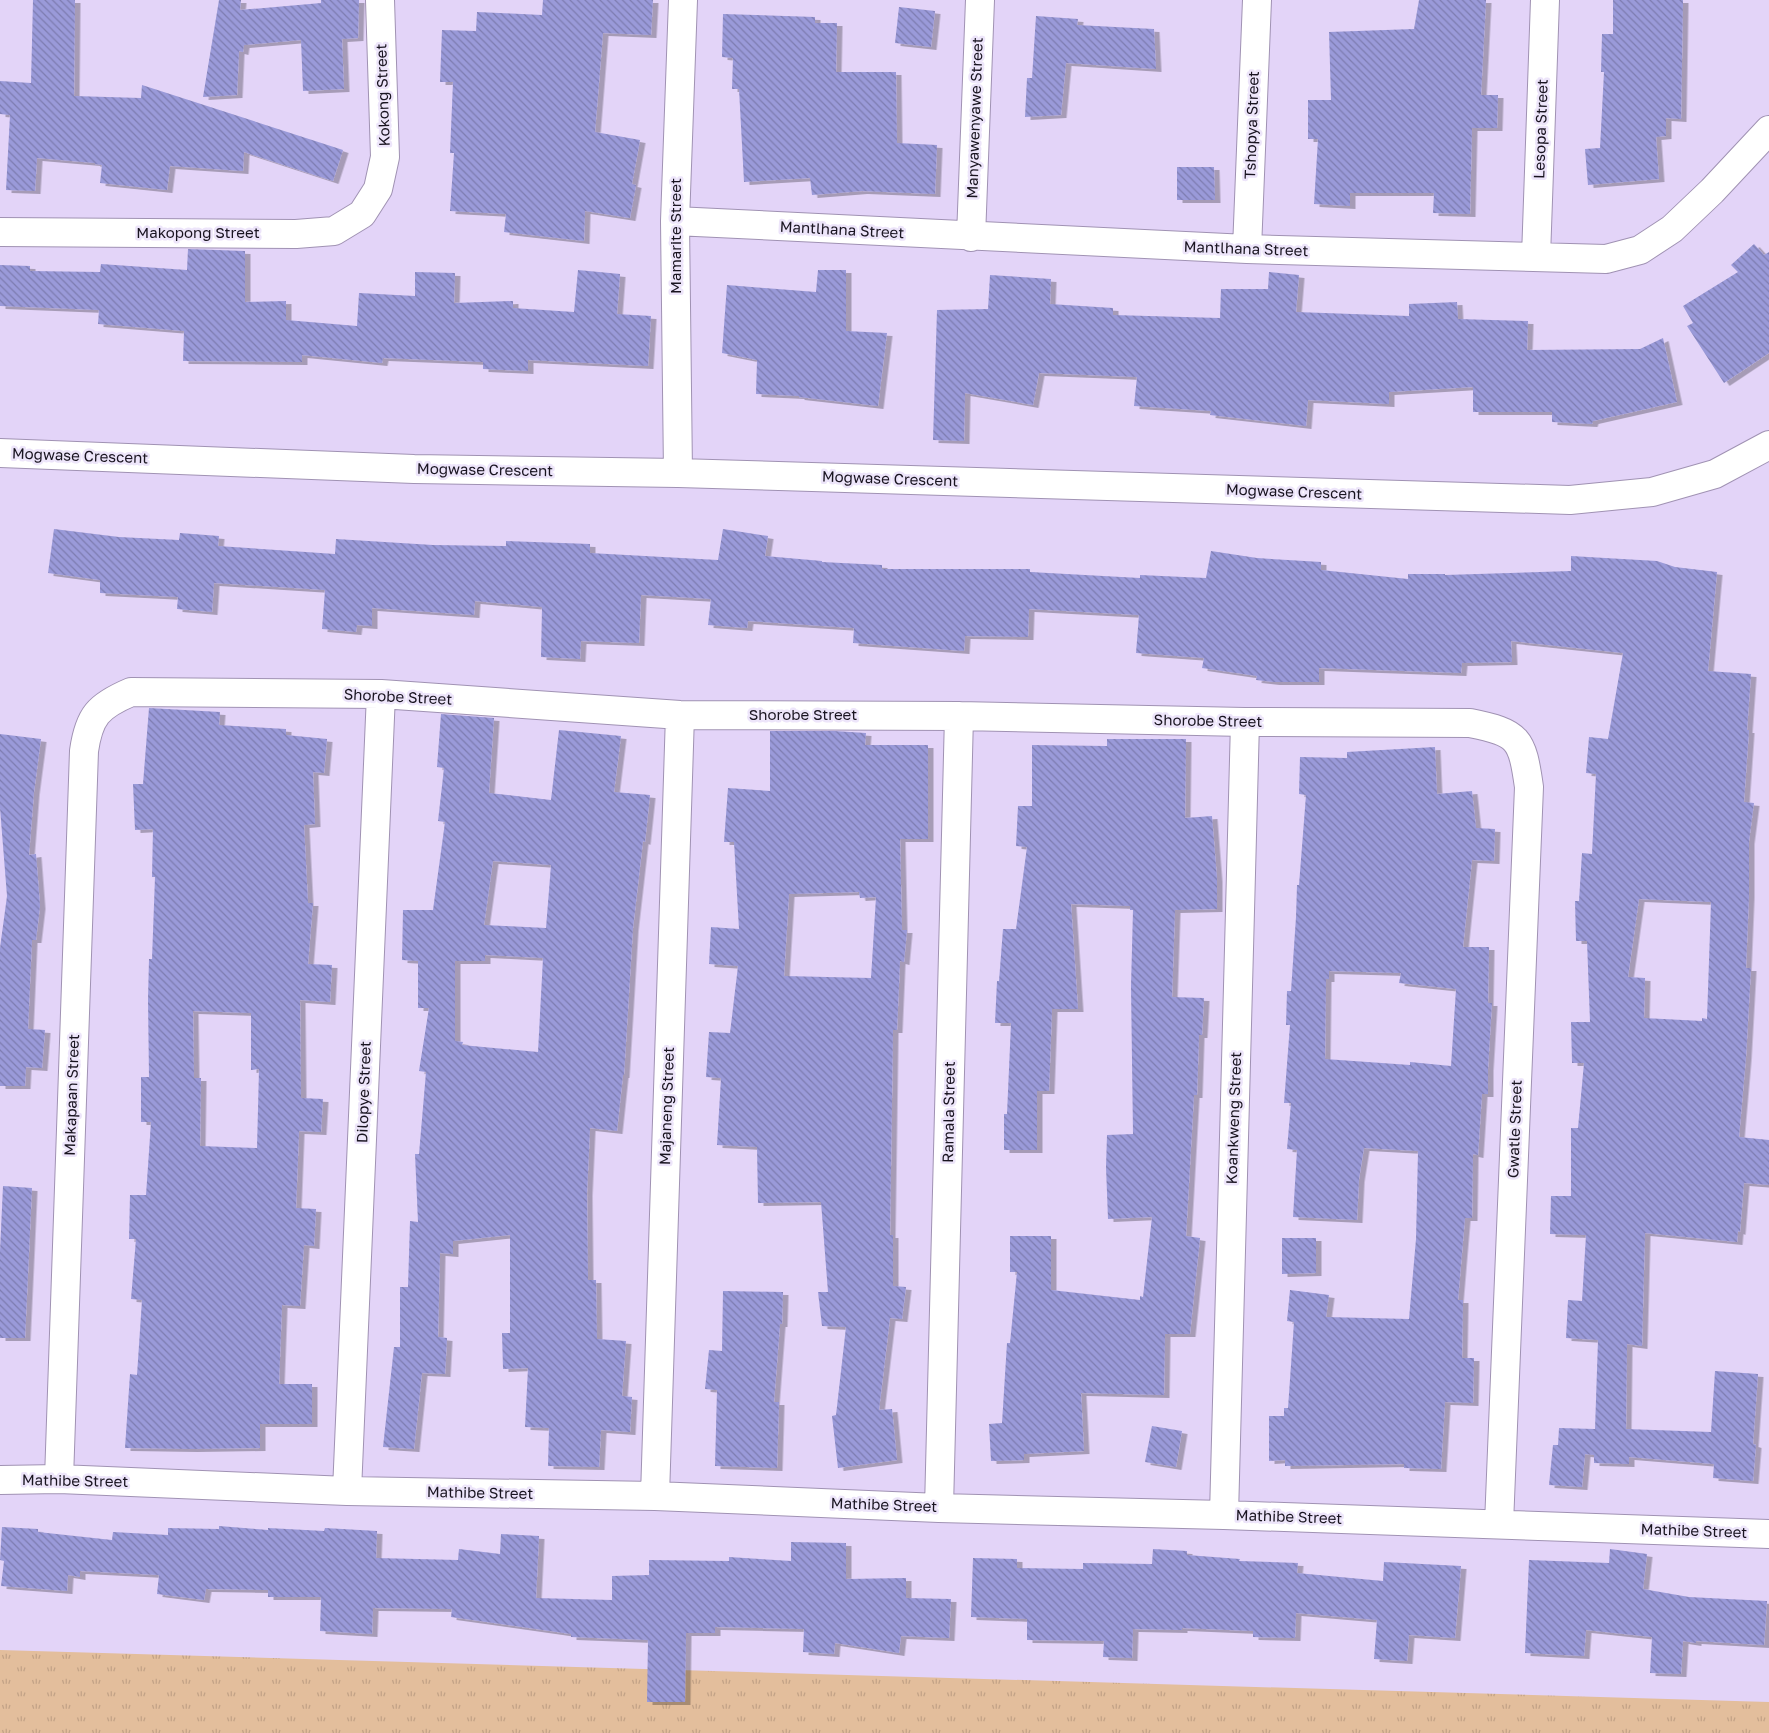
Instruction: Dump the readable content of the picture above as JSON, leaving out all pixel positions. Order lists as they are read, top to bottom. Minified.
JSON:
{"streets":{"street":["Kokong Street","Manyawenyawe Street","Tshopya Street","Lesopa Street","Mantlhana Street","Makopong Street","Mamarite Street","Mogwase Crescent","Shorobe Street","Dilopye Street","Makapaan Street","Majaneng Street","Ramala Street","Koankweng Street","Gwatle Street","Mathibe Street"]},"crossings":[["Kokong Street","Makopong Street"],["Manyawenyawe Street","Mantlhana Street"],["Tshopya Street","Mantlhana Street"],["Lesopa Street","Mantlhana Street"],["Mantlhana Street","Mamarite Street"],["Mamarite Street","Mogwase Crescent"],["Shorobe Street","Dilopye Street"],["Shorobe Street","Makapaan Street"],["Shorobe Street","Majaneng Street"],["Shorobe Street","Ramala Street"],["Shorobe Street","Koankweng Street"],["Shorobe Street","Gwatle Street"],["Dilopye Street","Mathibe Street"],["Makapaan Street","Mathibe Street"],["Majaneng Street","Mathibe Street"],["Ramala Street","Mathibe Street"],["Koankweng Street","Mathibe Street"],["Gwatle Street","Mathibe Street"]]}
